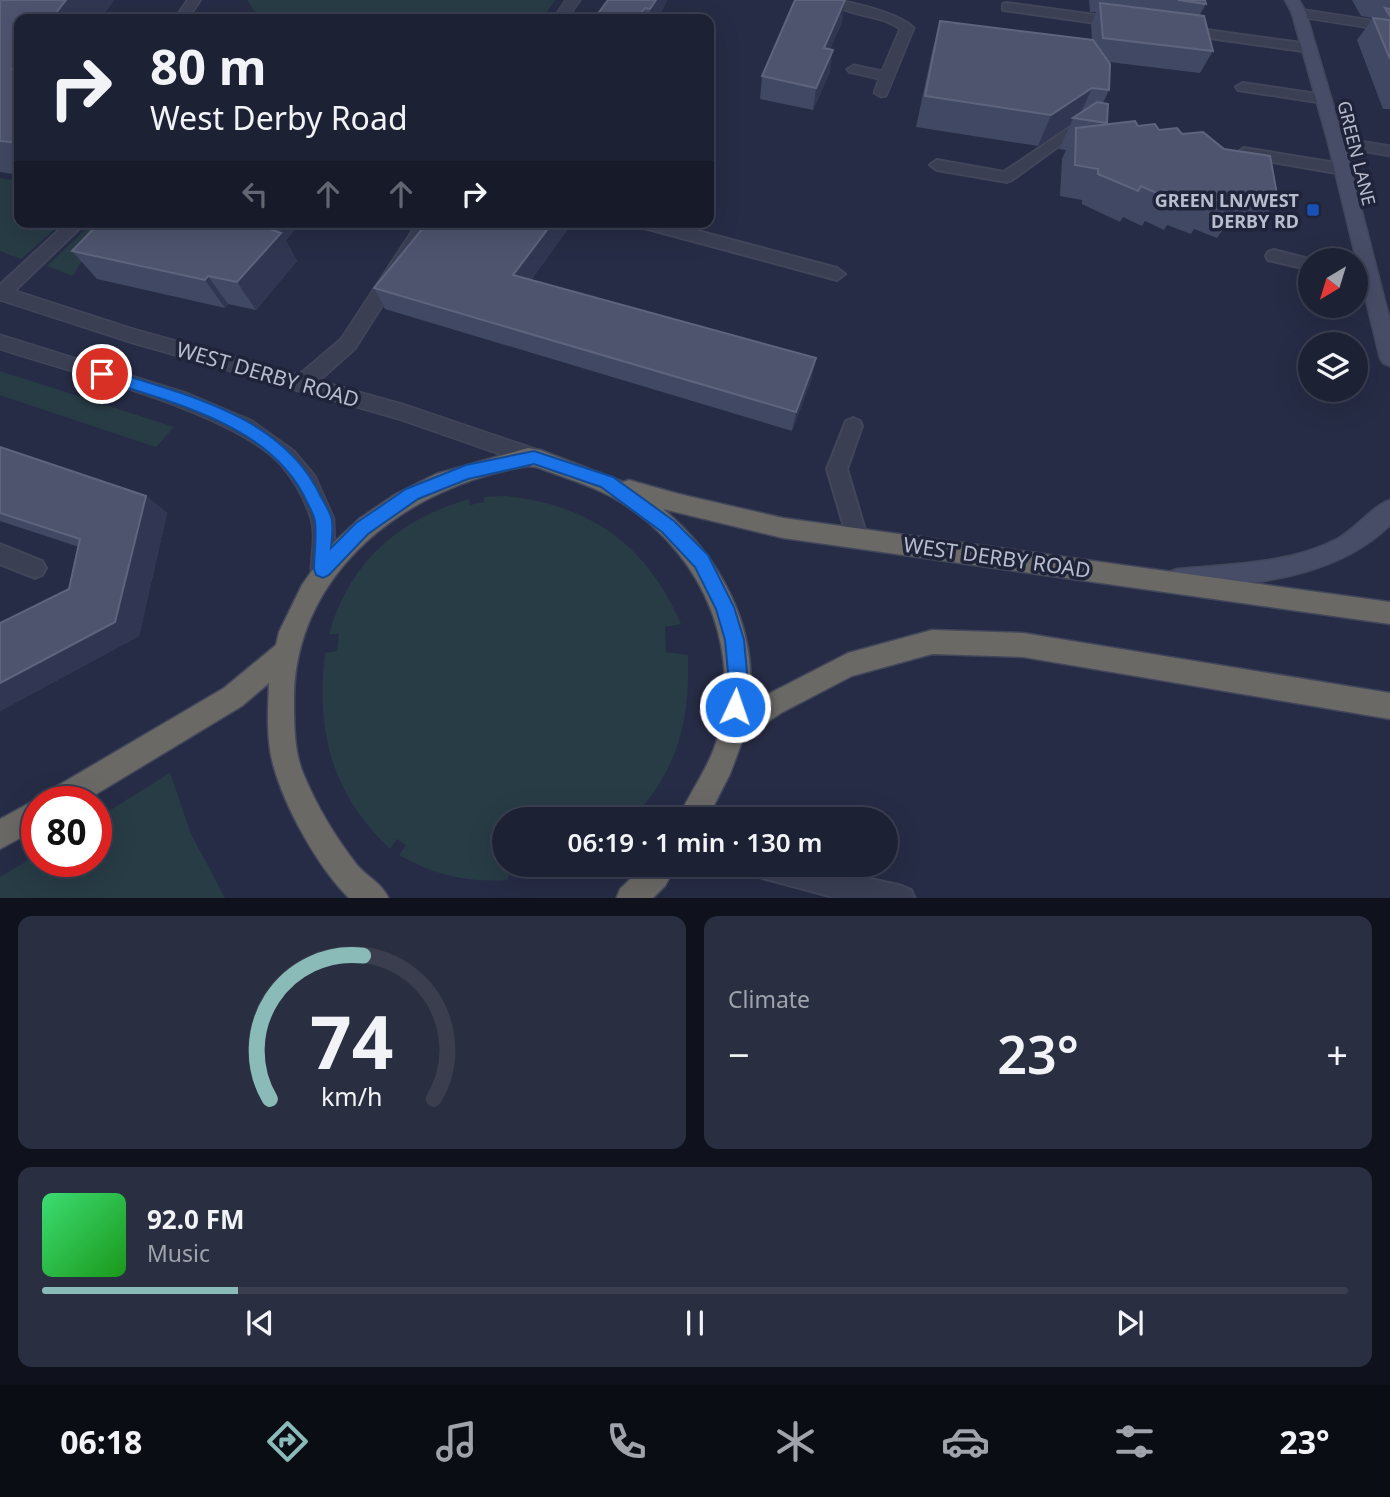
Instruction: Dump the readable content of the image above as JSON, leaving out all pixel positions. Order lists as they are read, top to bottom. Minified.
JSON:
{"streets":{"highway":["WEST DERBY ROAD"],"main road":["GREEN LANE"]},"places":{"transit":["GREEN LN/WEST DERBY RD"]},"north":"bottom left","page":{"turn":["80 m","West Derby Road"],"limit":"80","trip":"06:19 · 1 min · 130 m","tile":"Climate","heat":["−","23°","+"],"song":["92.0 FM","Music"],"tabs":["06:18","23°"],"gauge":["74","km/h"]}}
